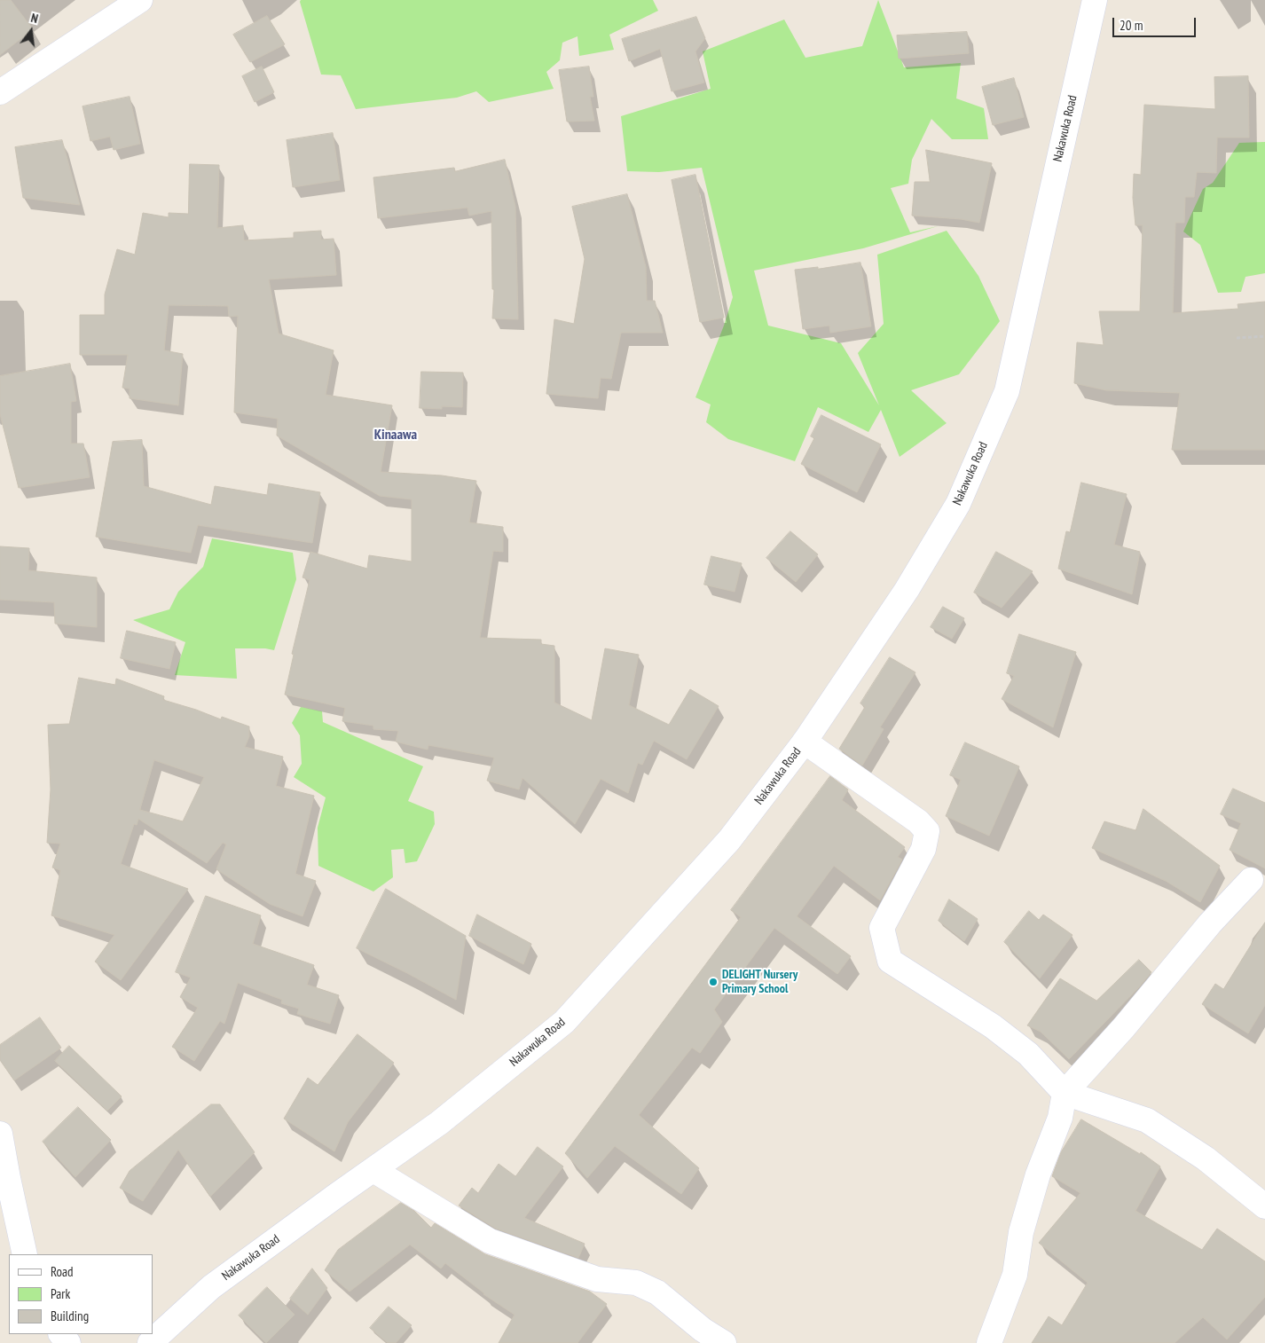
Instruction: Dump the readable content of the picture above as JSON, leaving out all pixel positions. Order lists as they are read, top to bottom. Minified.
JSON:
{"streets":{"street":["Nakawuka Road"]},"districts":["Kinaawa"],"places":["DELIGHT Nursery Primary School"],"legend":["Road","Park","Building"],"scale_bar":"20 m","north":"top"}
